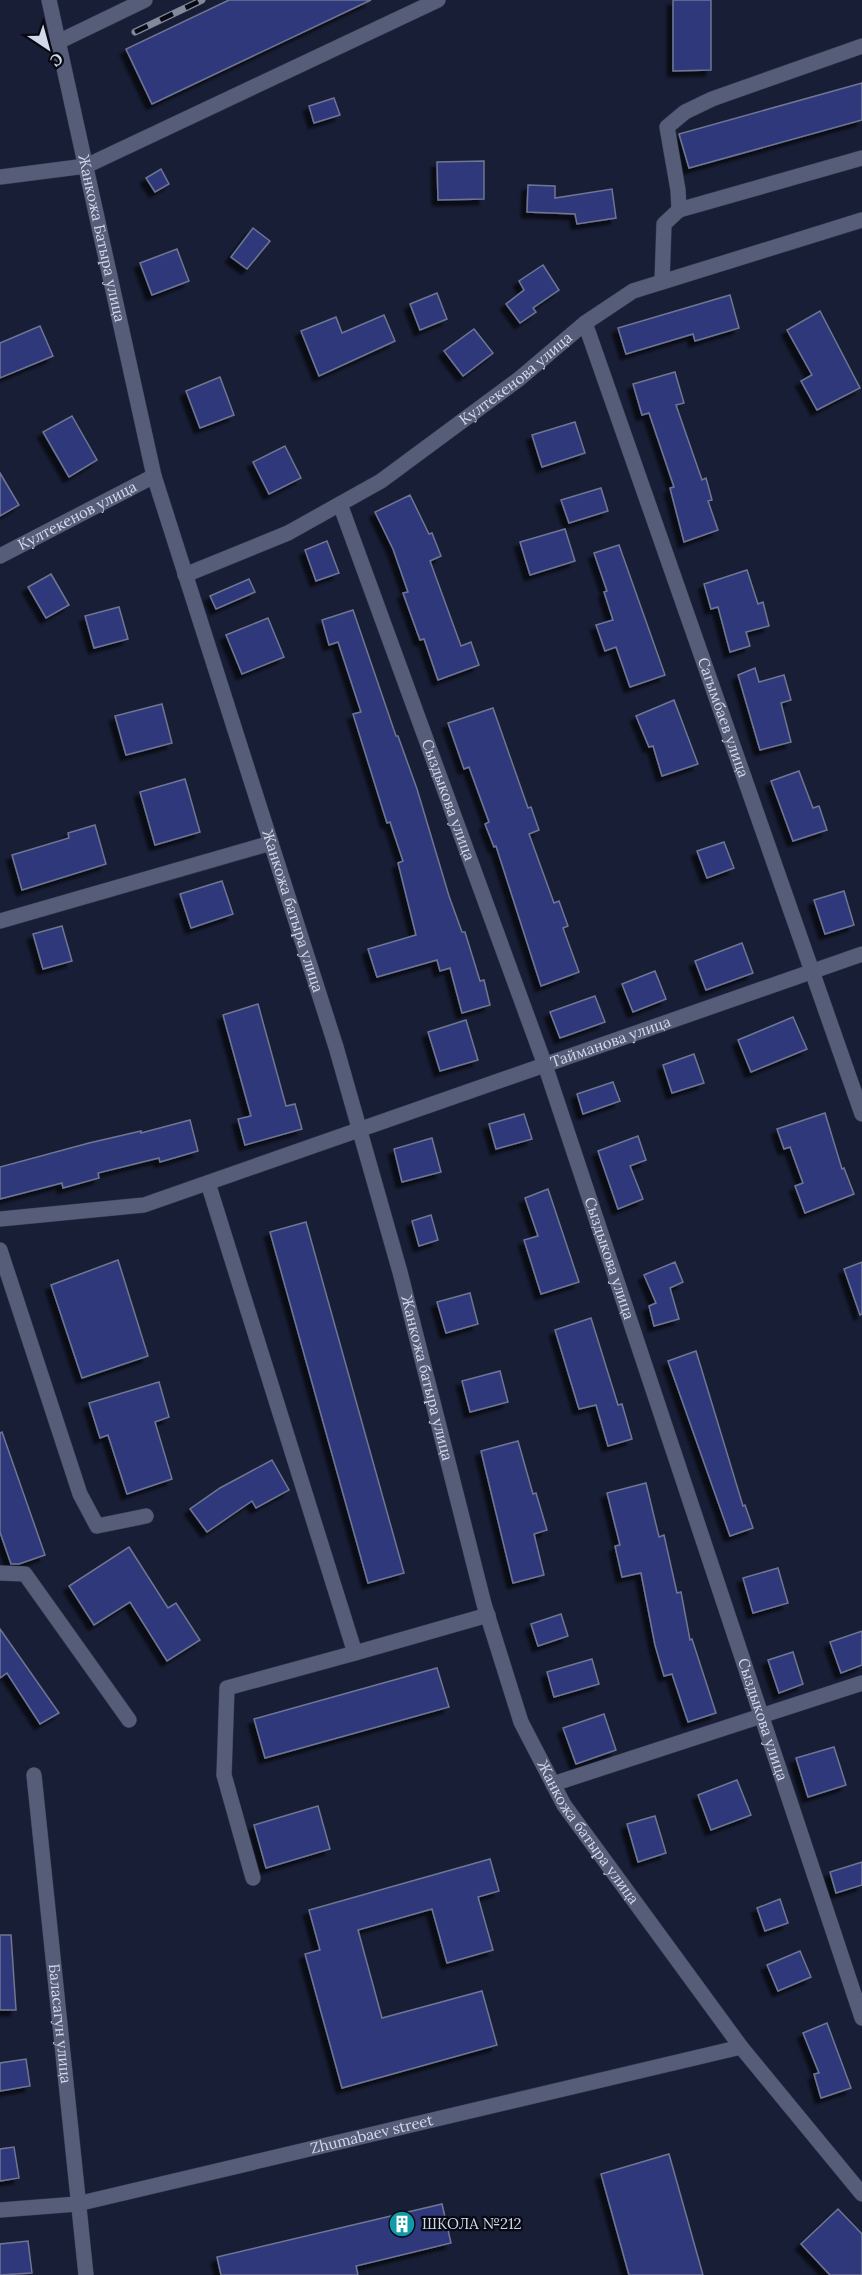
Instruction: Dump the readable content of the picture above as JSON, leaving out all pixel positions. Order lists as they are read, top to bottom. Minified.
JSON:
{"streets":{"street":["Жанкожа Батыра улица","Култекенова улица","Култекенов улица","Сагымбаев улица","Сыздыкова улица","Жанкожа батыра улица","Тайманова улица","Баласагун улица","Zhumabaev street"]},"crossings":[["Жанкожа Батыра улица","Култекенов улица"],["Жанкожа Батыра улица","Жанкожа батыра улица"],["Култекенова улица","Сагымбаев улица"],["Култекенова улица","Сыздыкова улица"],["Култекенова улица","Жанкожа батыра улица"],["Култекенов улица","Жанкожа батыра улица"],["Сагымбаев улица","Тайманова улица"],["Сыздыкова улица","Тайманова улица"],["Жанкожа батыра улица","Тайманова улица"],["Жанкожа батыра улица","Zhumabaev street"],["Баласагун улица","Zhumabaev street"]],"places":{"building":["ШКОЛА №212"]},"north":"bottom right"}
